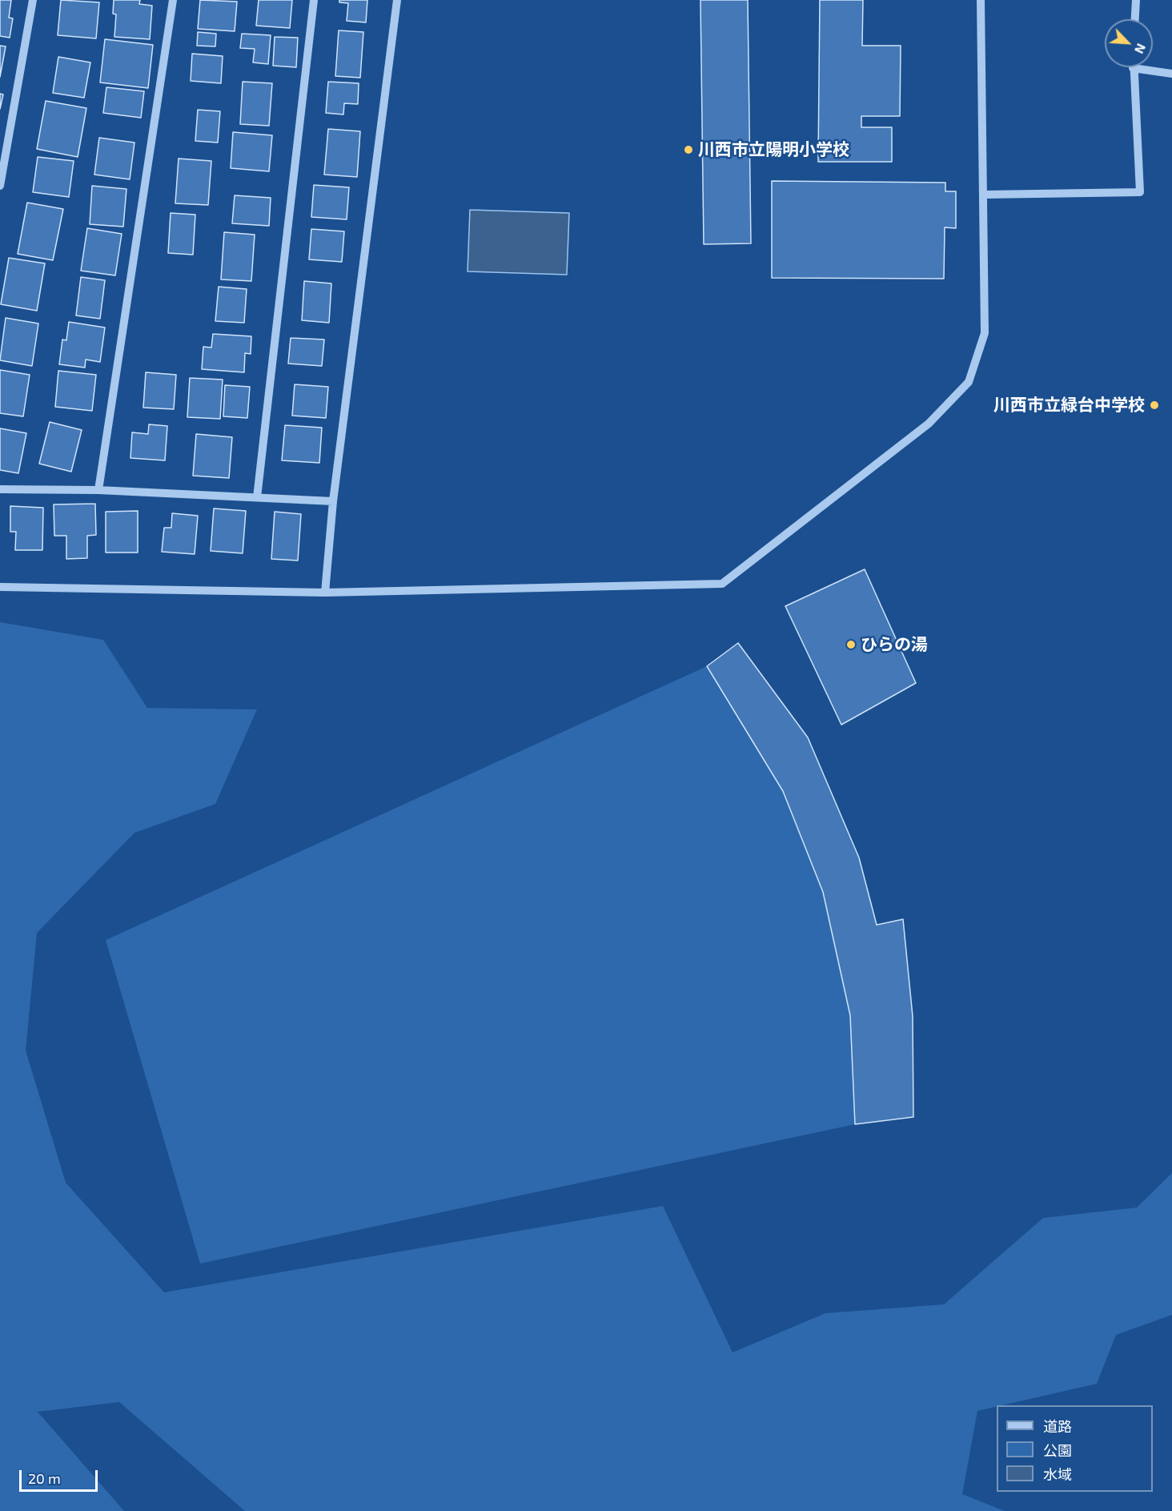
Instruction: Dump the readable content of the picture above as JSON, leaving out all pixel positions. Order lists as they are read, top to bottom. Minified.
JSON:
{"places":["川西市立陽明小学校","川西市立緑台中学校","ひらの湯"],"legend":["道路","公園","水域"],"scale_bar":"20 m","north":"bottom right"}
